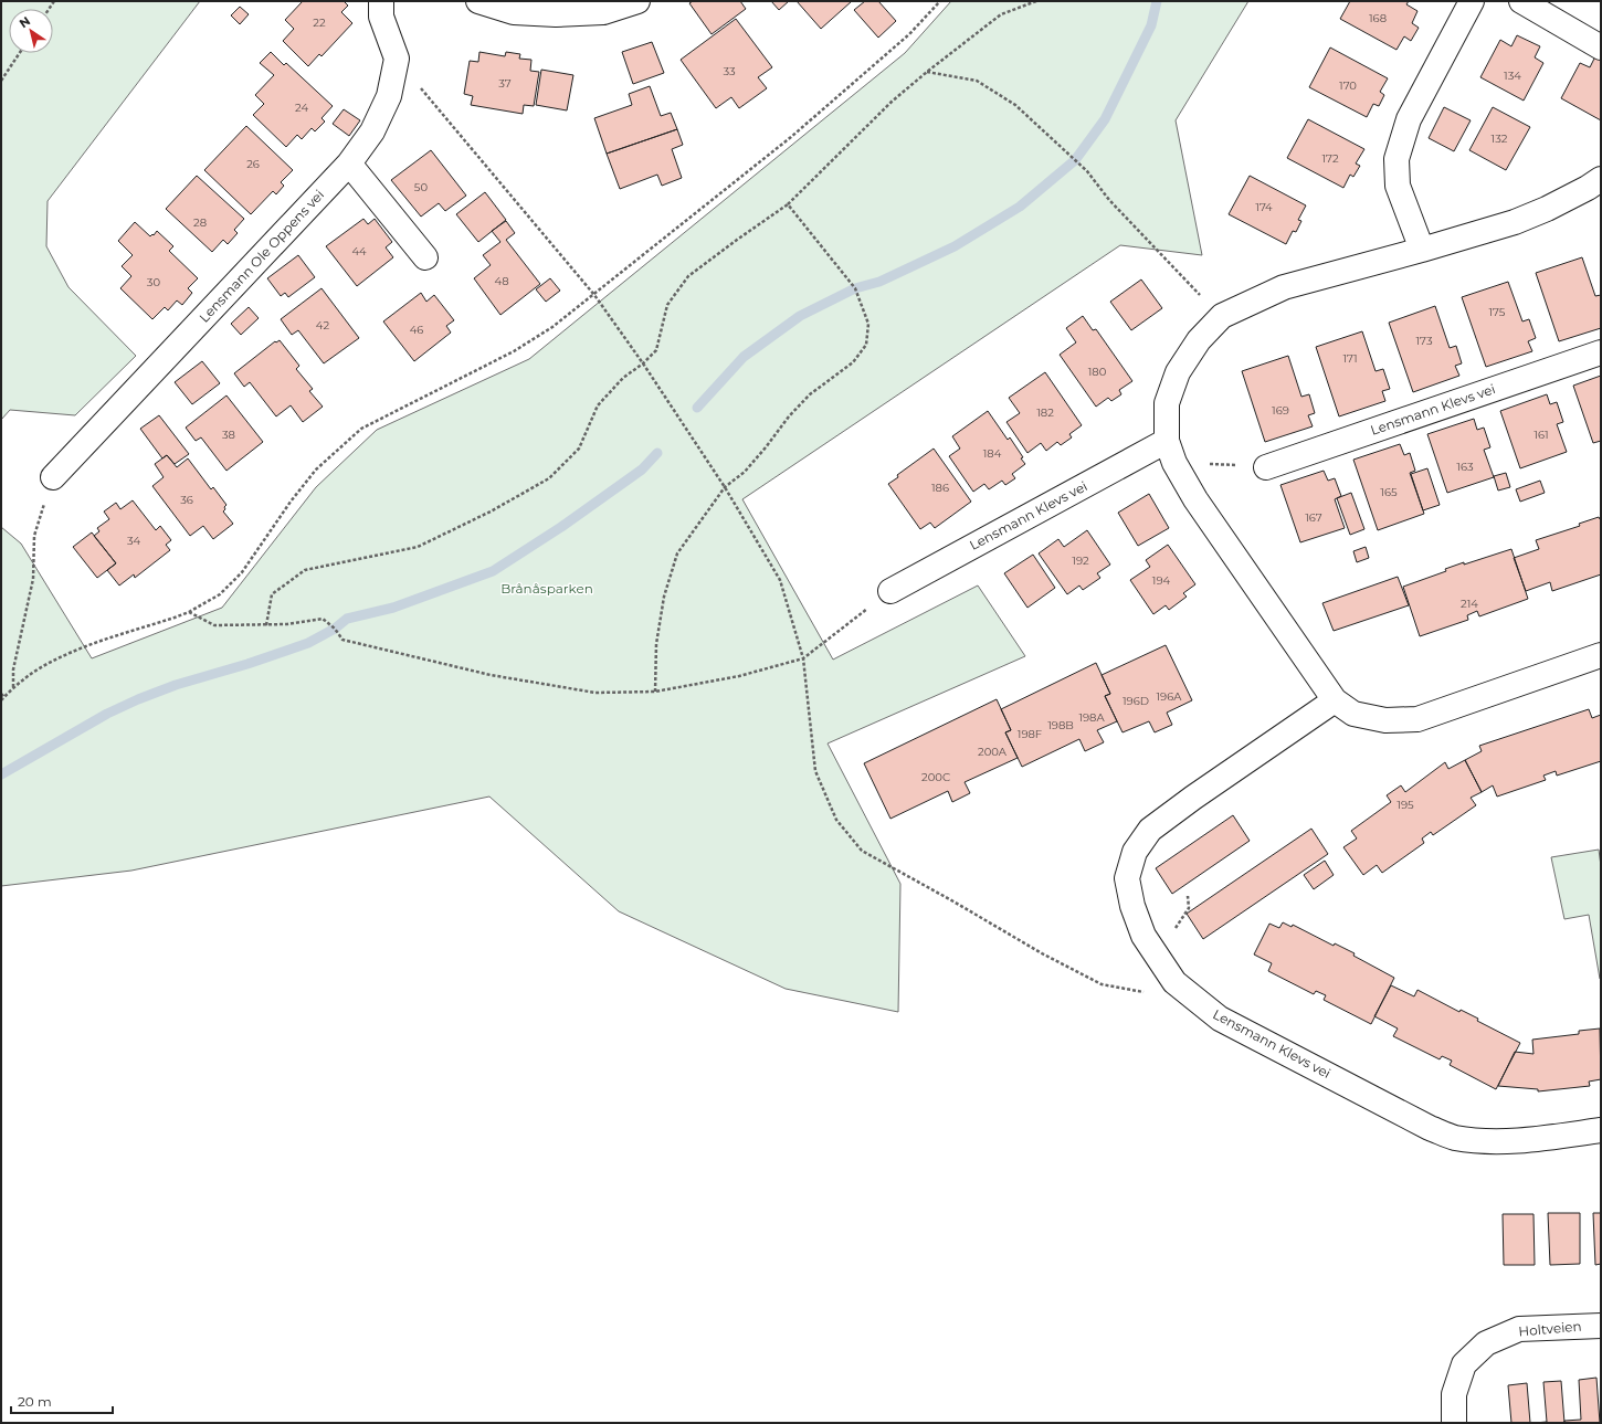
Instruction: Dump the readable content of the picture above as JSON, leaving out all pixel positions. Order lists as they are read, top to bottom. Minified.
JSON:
{"streets":{"street":["Lensmann Ole Oppens vei","Lensmann Klevs vei","Holtveien"]},"parks":["Brånåsparken"],"house_numbers":["168","22","33","134","37","170","24","132","172","26","50","174","28","44","48","30","175","42","46","173","171","180","169","182","38","161","184","163","186","165","36","167","34","192","194","214","196A","196D","198A","198B","198F","200A","200C","195"],"scale_bar":"20 m","north":"top left"}
